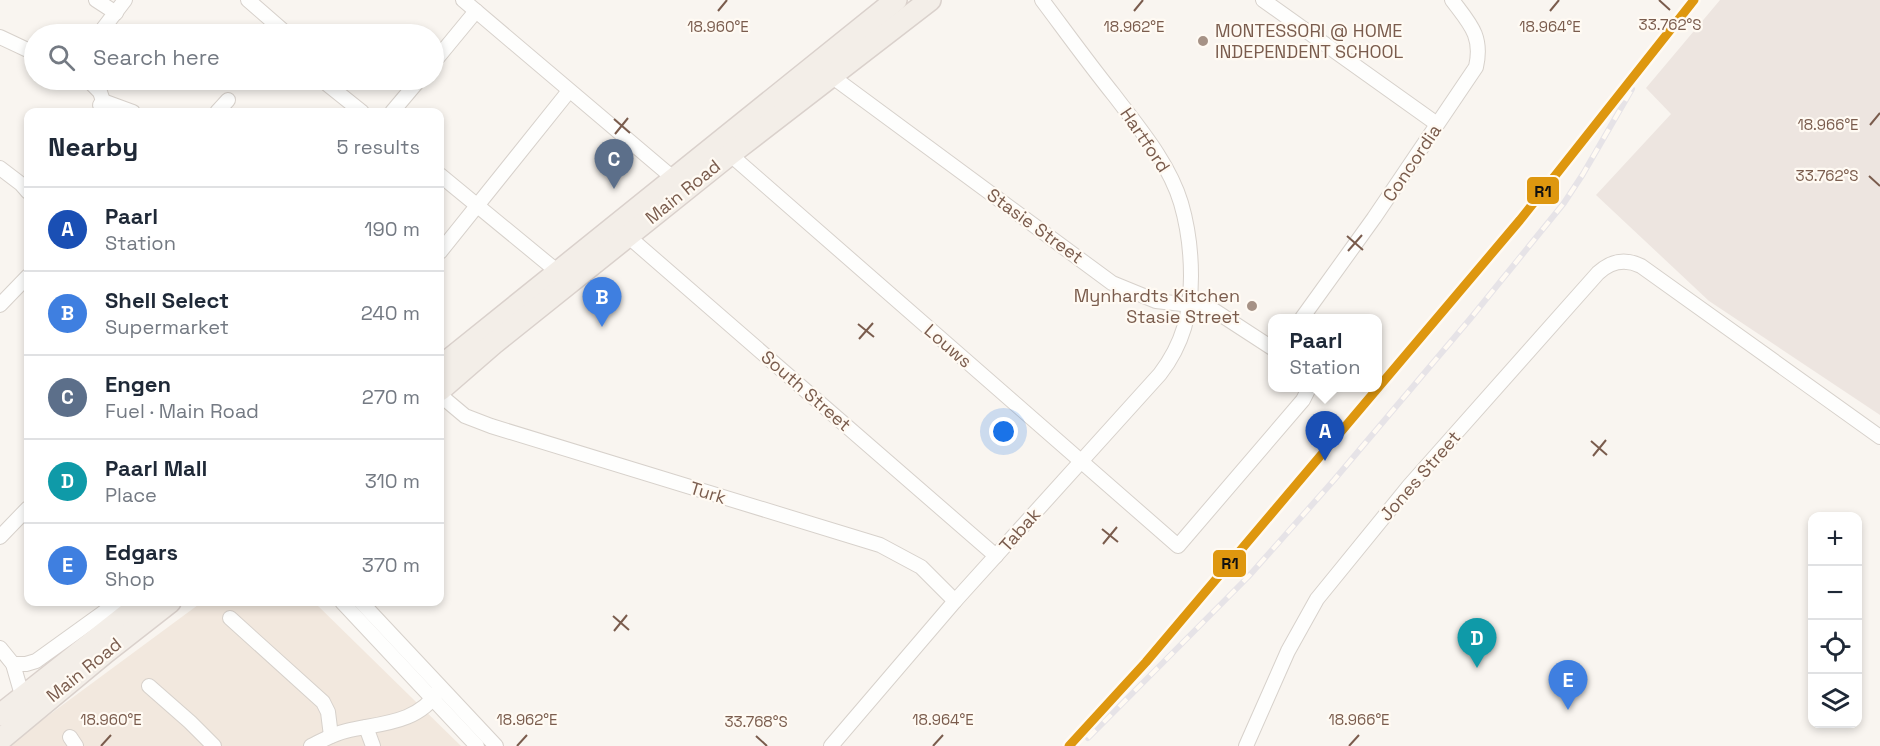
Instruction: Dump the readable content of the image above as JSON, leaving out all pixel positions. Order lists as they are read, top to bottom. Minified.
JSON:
{"streets":{"main road":["Main Road"],"street":["Hartford","Concordia","Stasie Street","Louws","South Street","Jones Street","Turk","Tabak"]},"crossings":[["Hartford","Stasie Street"],["Hartford","Tabak"],["Main Road","Stasie Street"],["Main Road","Louws"],["Main Road","South Street"],["Stasie Street","Tabak"],["Louws","Tabak"],["South Street","Tabak"],["Turk","Tabak"]],"places":["MONTESSORI @ HOME INDEPENDENT SCHOOL","Mynhardts Kitchen Stasie Street"],"lines":["transit line R1"],"page":{"search":"Search here","heading":["Nearby","5 results"],"pins":["C","B","A","D","E"],"list":[{"mark":"A","name":"Paarl","note":"Station","value":"190 m"},{"mark":"B","name":"Shell Select","note":"Supermarket","value":"240 m"},{"mark":"C","name":"Engen","note":"Fuel · Main Road","value":"270 m"},{"mark":"D","name":"Paarl Mall","note":"Place","value":"310 m"},{"mark":"E","name":"Edgars","note":"Shop","value":"370 m"}],"popup":["Paarl","Station"],"map_buttons":["+","−"]},"coordinates":["33.762°S","18.960°E","18.962°E","18.964°E","18.966°E","33.768°S"]}
